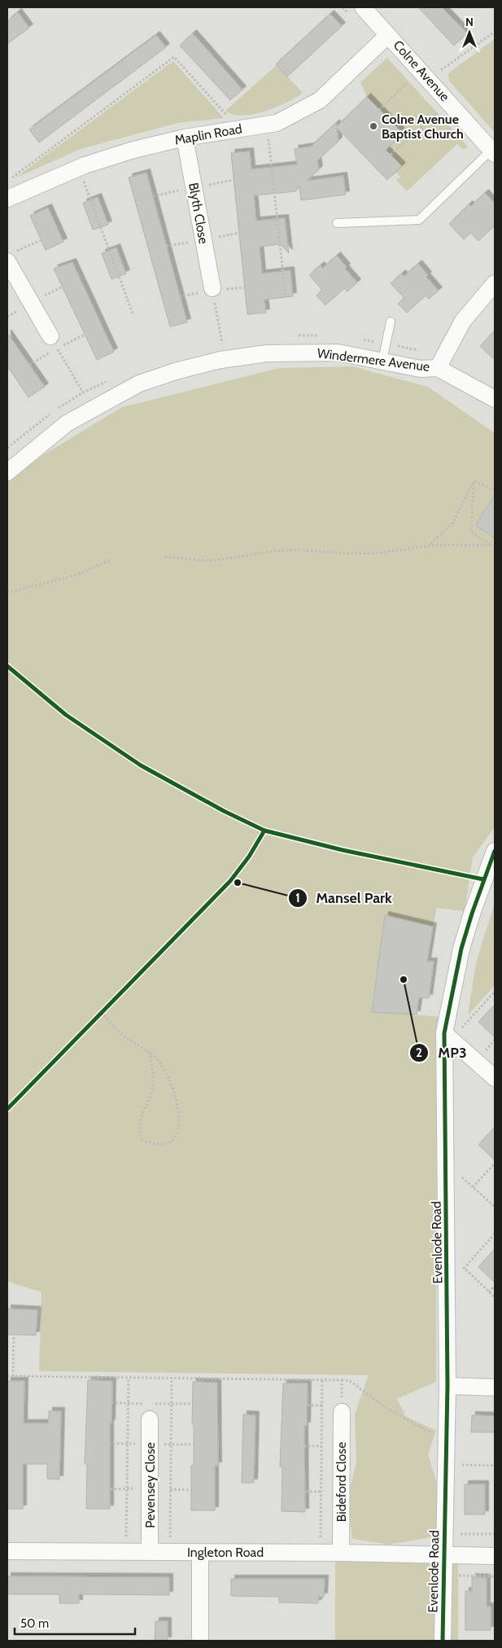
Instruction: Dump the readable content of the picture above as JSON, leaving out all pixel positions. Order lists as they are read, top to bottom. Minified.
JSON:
{"streets":{"street":["Colne Avenue","Maplin Road","Blyth Close","Windermere Avenue","Evenlode Road","Bideford Close","Pevensey Close","Ingleton Road"]},"crossings":[["Colne Avenue","Maplin Road"],["Maplin Road","Blyth Close"],["Evenlode Road","Ingleton Road"],["Bideford Close","Ingleton Road"],["Pevensey Close","Ingleton Road"]],"places":["Colne Avenue Baptist Church","Mansel Park","MP3"],"scale_bar":"50 m","north":"top"}
